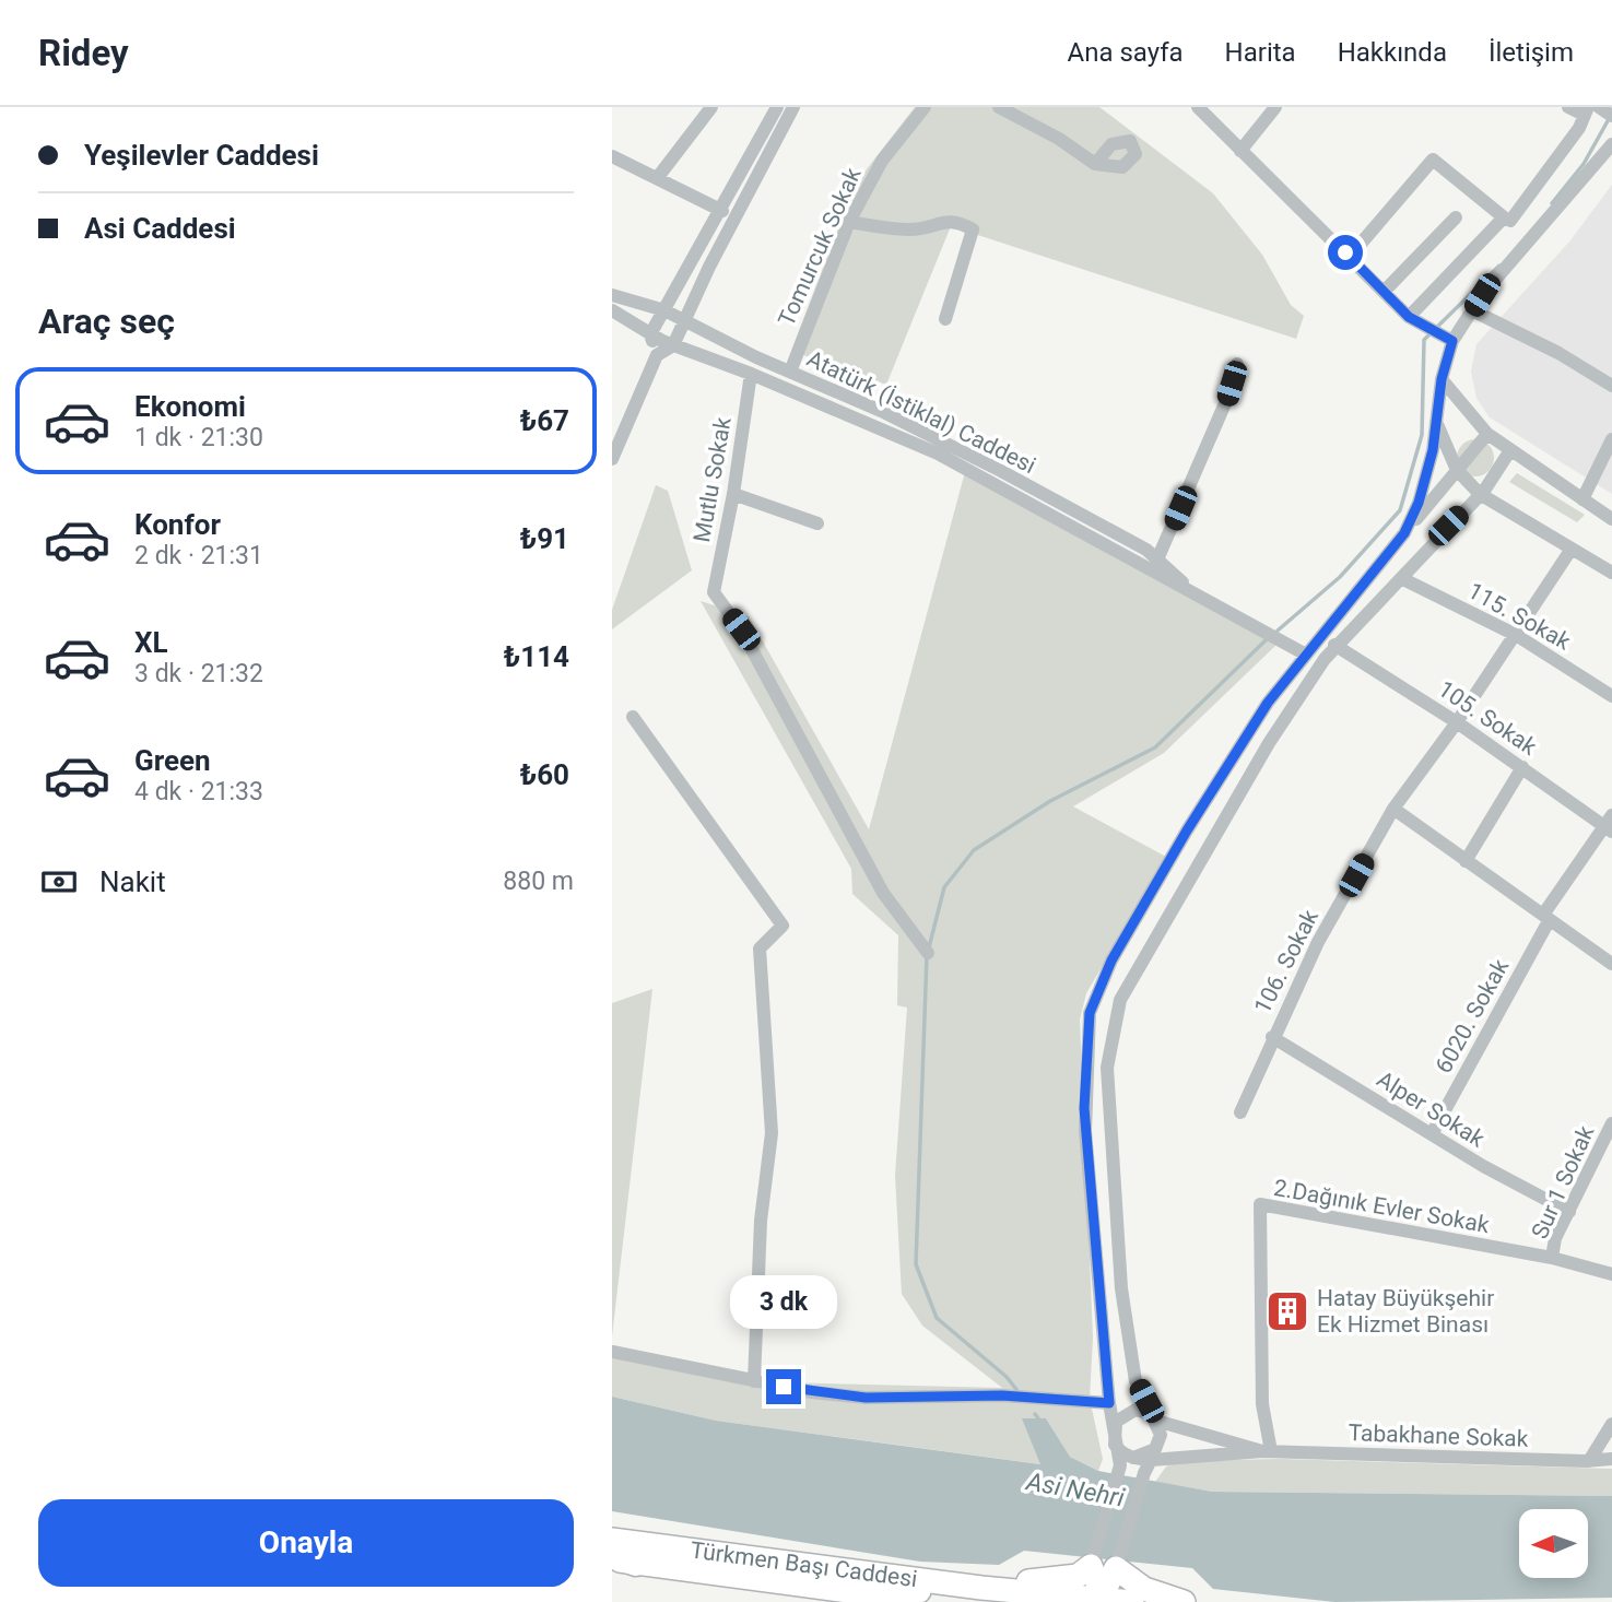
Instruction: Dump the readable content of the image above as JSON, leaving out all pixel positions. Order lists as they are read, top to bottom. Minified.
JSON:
{"streets":{"main road":["Türkmen Başı Caddesi"],"street":["Tomurcuk Sokak","Atatürk (İstiklal) Caddesi","Mutlu Sokak","115. Sokak","105. Sokak","106. Sokak","6020. Sokak","Alper Sokak","Sur 1 Sokak","2.Dağınık Evler Sokak","Tabakhane Sokak"]},"crossings":[["Tomurcuk Sokak","Atatürk (İstiklal) Caddesi"],["Atatürk (İstiklal) Caddesi","Mutlu Sokak"],["115. Sokak","106. Sokak"],["105. Sokak","106. Sokak"],["105. Sokak","6020. Sokak"],["106. Sokak","Alper Sokak"],["6020. Sokak","Alper Sokak"],["Alper Sokak","Sur 1 Sokak"],["Sur 1 Sokak","2.Dağınık Evler Sokak"],["2.Dağınık Evler Sokak","Tabakhane Sokak"]],"water":["Asi Nehri"],"places":{"building":["Hatay Büyükşehir Ek Hizmet Binası"]},"north":"left","page":{"header":"Ridey","nav":["Ana sayfa","Harita","Hakkında","İletişim"],"banner":["Yeşilevler Caddesi","Asi Caddesi"],"heading":"Araç seç","list":[{"name":"Ekonomi","note":"1 dk · 21:30","value":"₺67"},{"name":"Konfor","note":"2 dk · 21:31","value":"₺91"},{"name":"XL","note":"3 dk · 21:32","value":"₺114"},{"name":"Green","note":"4 dk · 21:33","value":"₺60"}],"pay":["Nakit","880 m"],"bubble":"3 dk","buttons":"Onayla"}}
